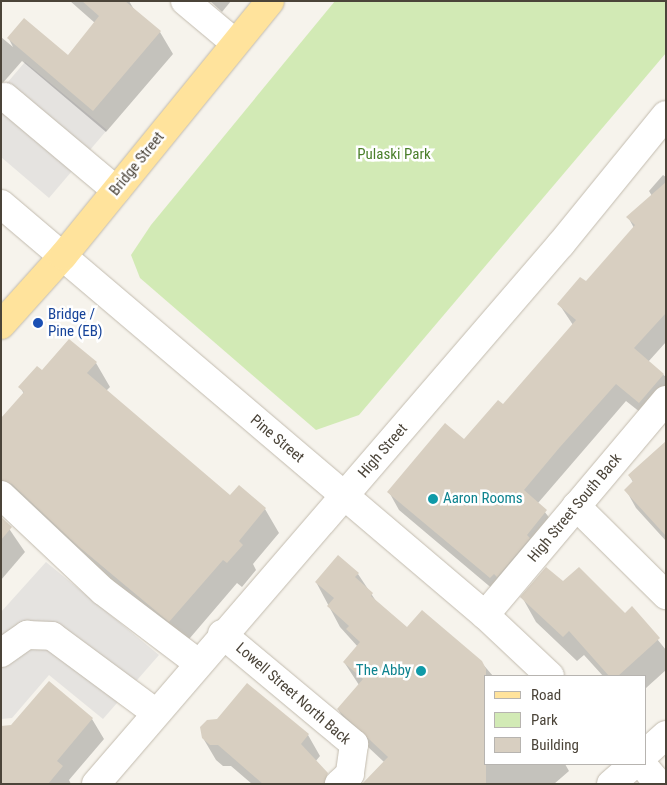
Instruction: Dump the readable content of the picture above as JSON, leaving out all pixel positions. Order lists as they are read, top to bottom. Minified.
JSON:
{"streets":{"main road":["Bridge Street"],"street":["Pine Street","High Street","High Street South Back","Lowell Street North Back"]},"crossings":[["Bridge Street","Pine Street"],["Pine Street","High Street"],["Pine Street","High Street South Back"],["High Street","Lowell Street North Back"]],"parks":["Pulaski Park"],"places":["Bridge / Pine (EB)","Aaron Rooms","The Abby"],"legend":["Road","Park","Building"]}
